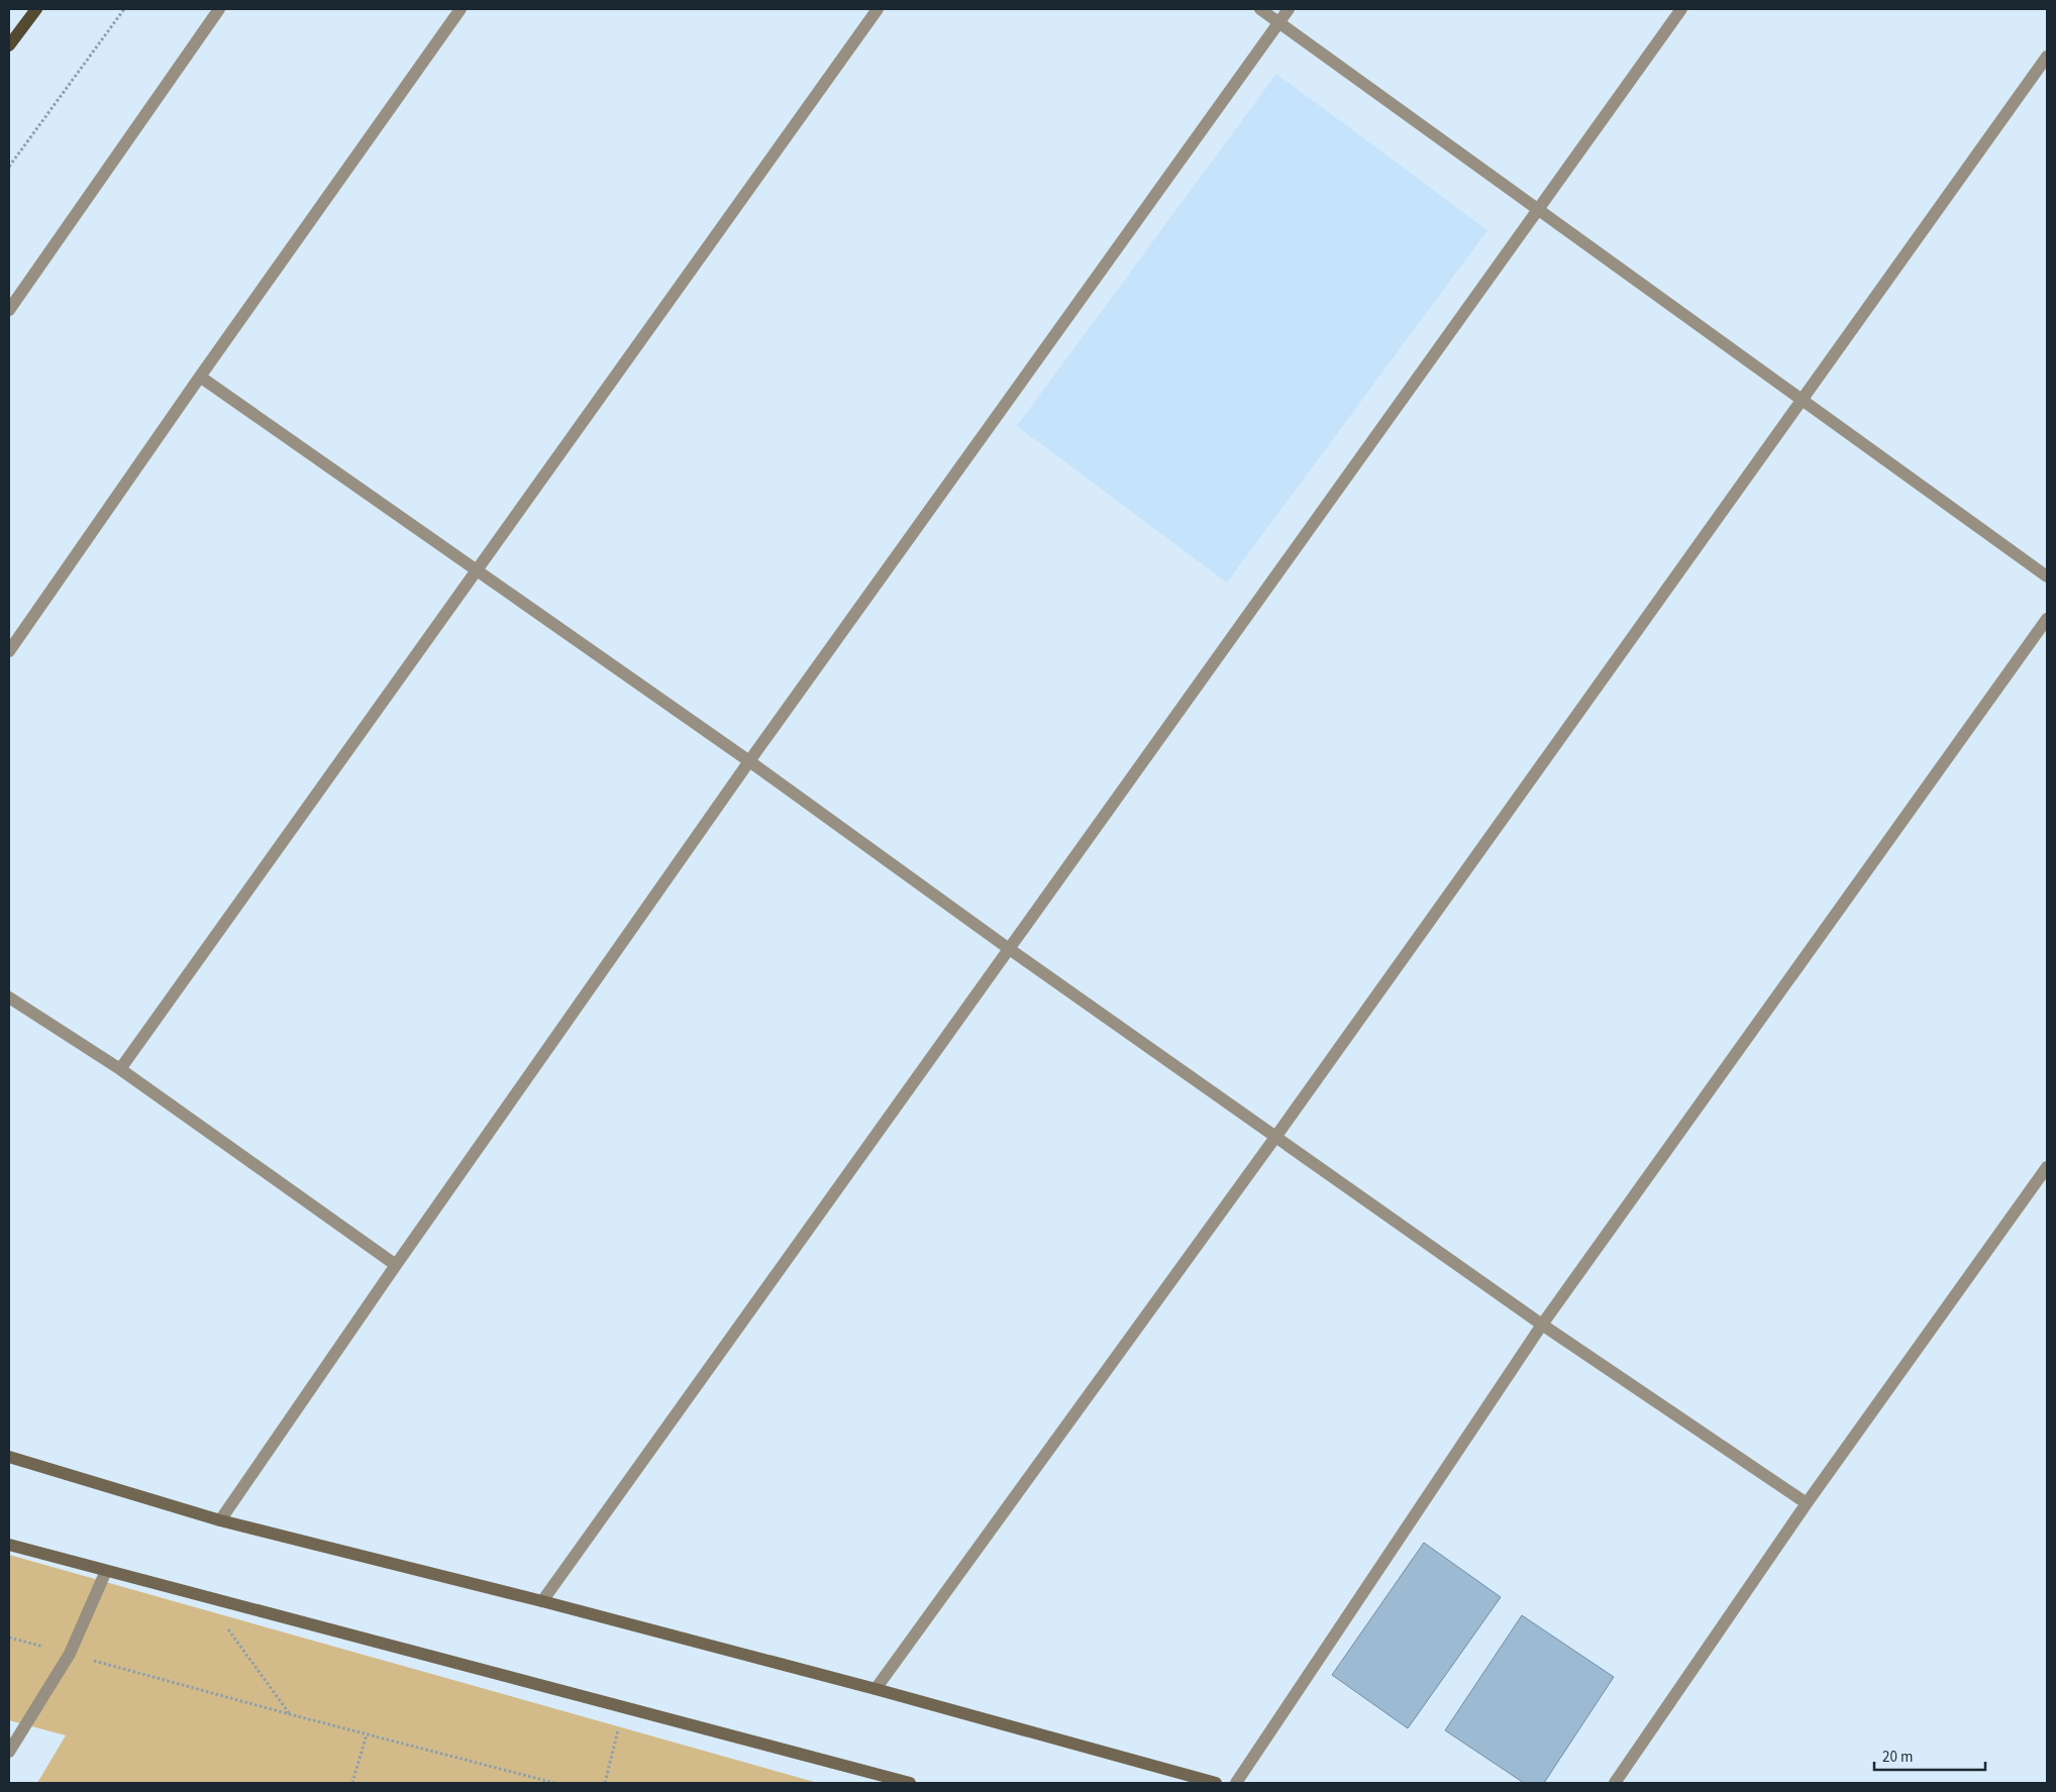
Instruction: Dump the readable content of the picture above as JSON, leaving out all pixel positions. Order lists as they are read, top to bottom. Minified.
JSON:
{"scale_bar":"20 m"}
